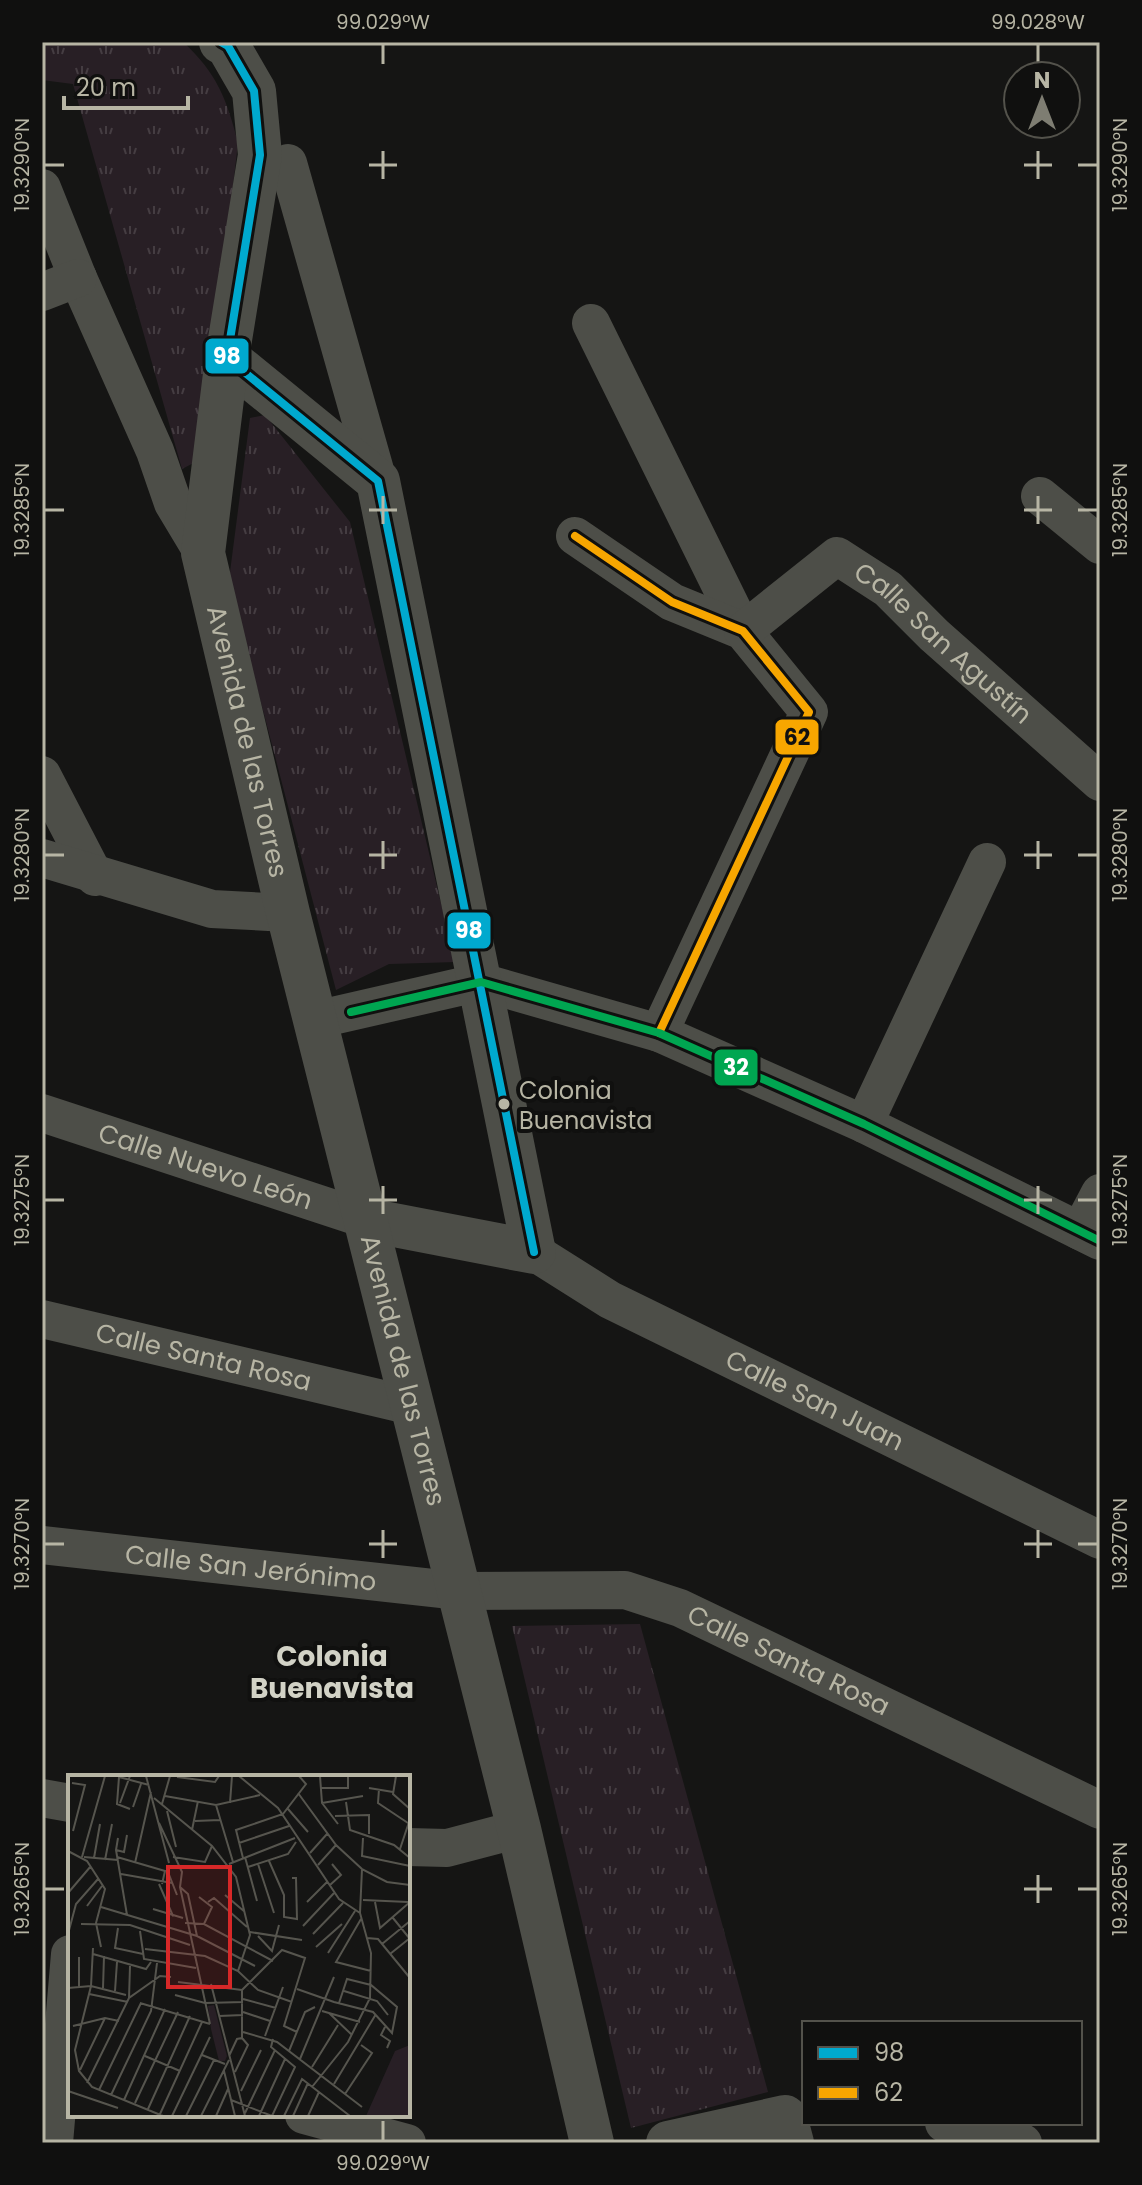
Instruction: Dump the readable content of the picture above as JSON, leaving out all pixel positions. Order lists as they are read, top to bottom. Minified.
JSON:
{"streets":{"street":["Calle San Agustín","Avenida de las Torres","Calle Nuevo León","Calle Santa Rosa","Calle San Juan","Calle San Jerónimo"]},"crossings":[["Avenida de las Torres","Calle Nuevo León"],["Avenida de las Torres","Calle Santa Rosa"],["Avenida de las Torres","Calle San Jerónimo"],["Calle Santa Rosa","Calle San Jerónimo"]],"districts":["Colonia Buenavista"],"places":["Colonia Buenavista"],"lines":["transit line 98","transit line 62","transit line 32"],"legend":["98","62"],"scale_bar":"20 m","north":"top","coordinates":["99.029°W","99.028°W","19.3290°N","19.3285°N","19.3280°N","19.3275°N","19.3270°N","19.3265°N"]}
